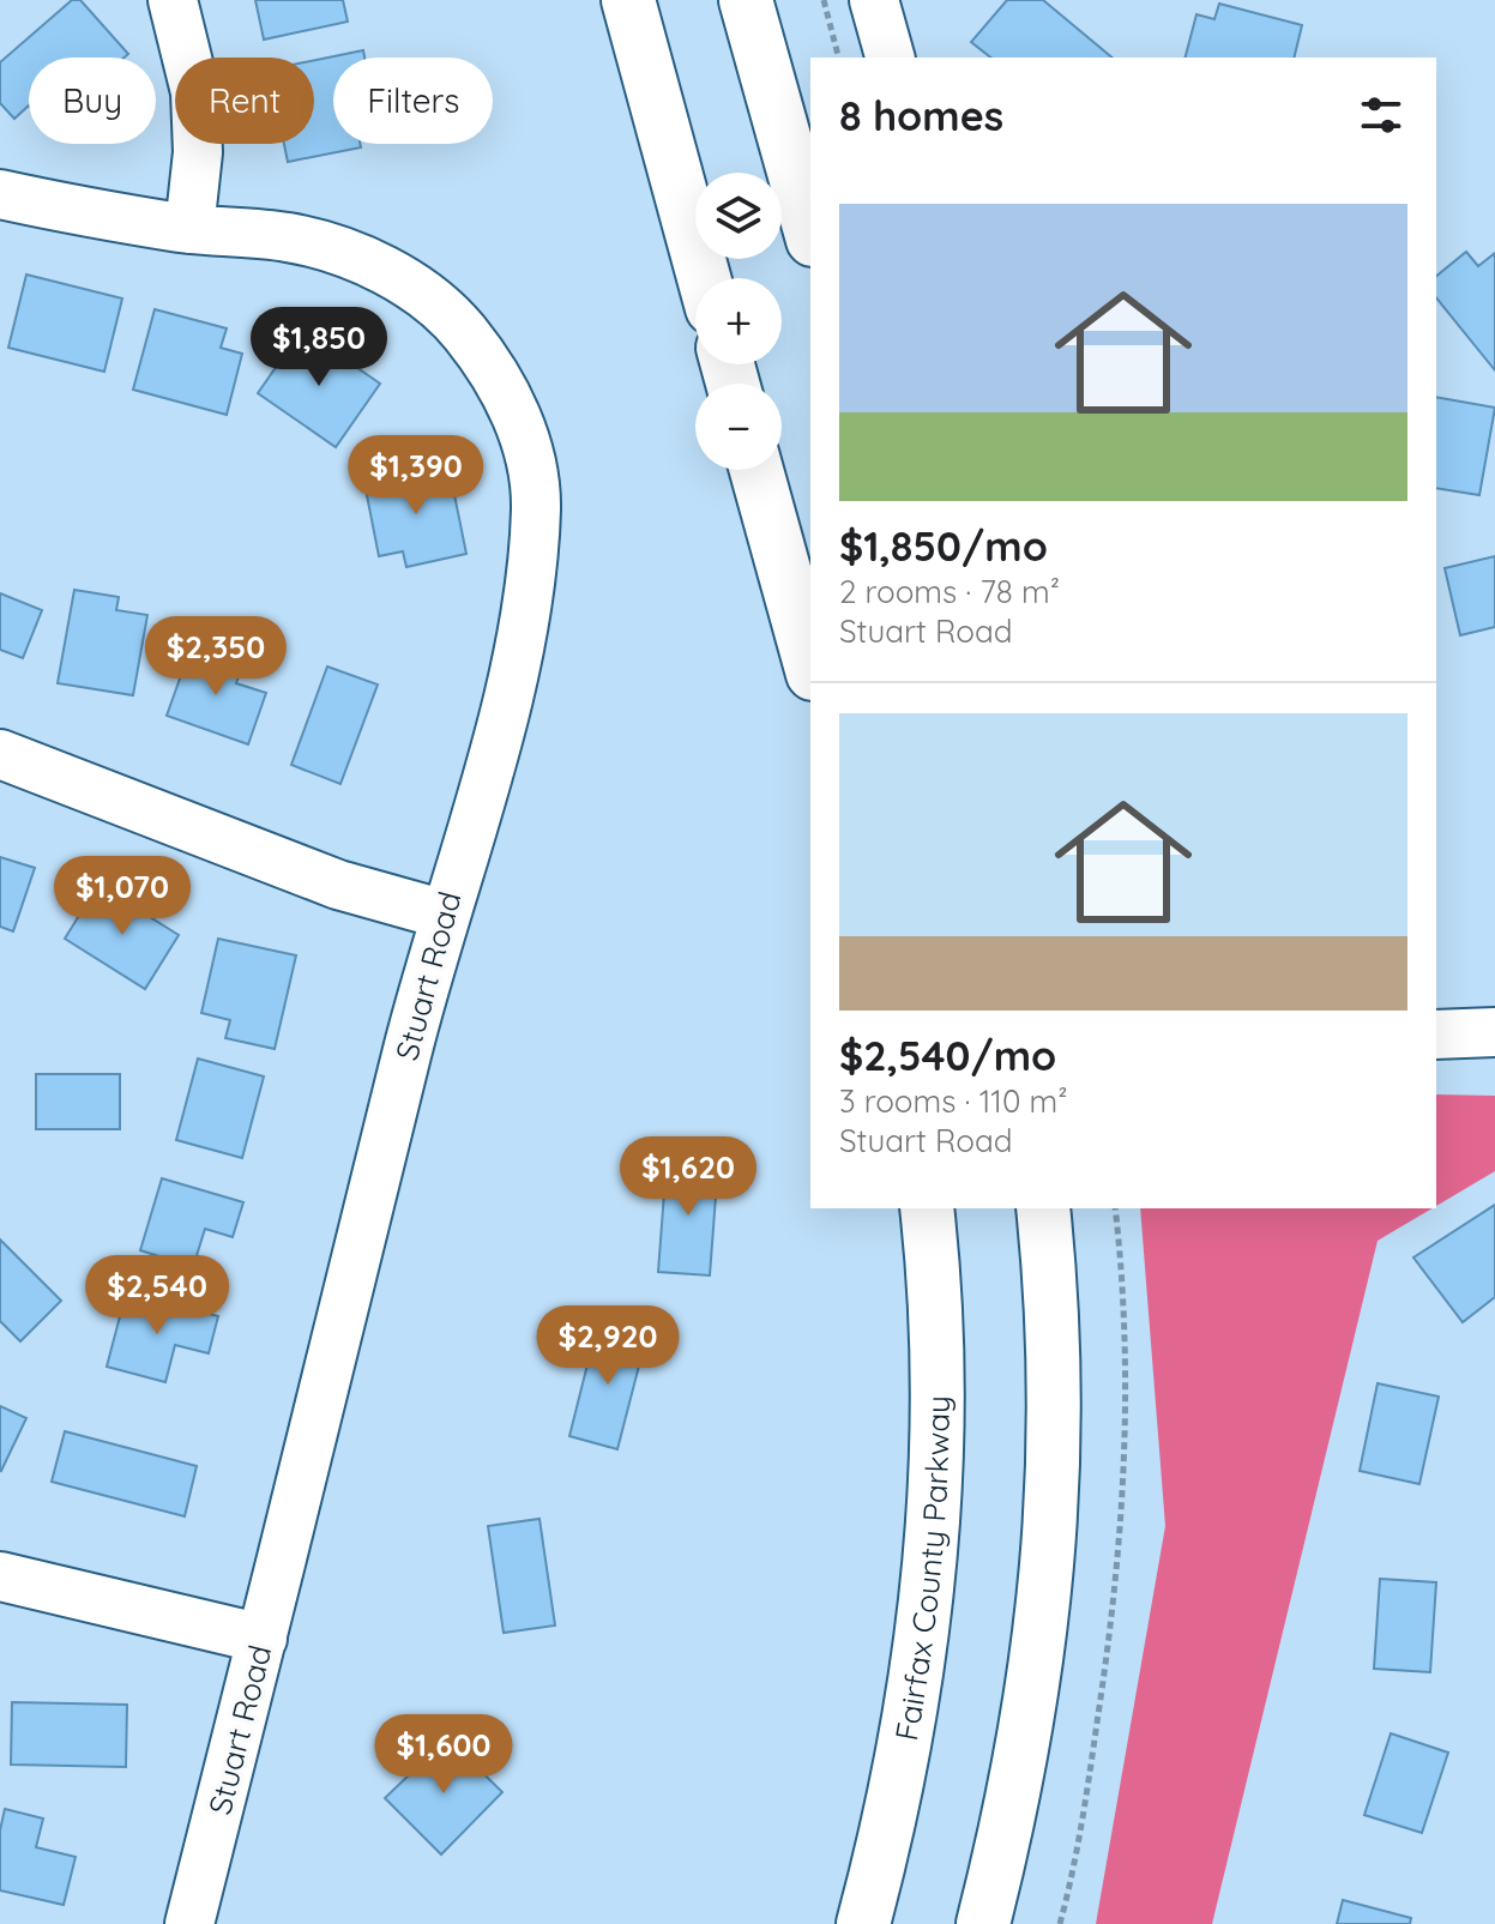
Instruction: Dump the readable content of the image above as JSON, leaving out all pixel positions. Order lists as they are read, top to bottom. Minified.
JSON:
{"streets":{"highway":["Fairfax County Parkway"],"street":["Stuart Road"]},"page":{"chip":["Buy","Rent","Filters"],"heading":"8 homes","map_buttons":["+","−"],"list":[{"name":"$1,850/mo","note":"2 rooms · 78 m² · Stuart Road"},{"name":"$2,540/mo","note":"3 rooms · 110 m² · Stuart Road"}],"price":["$1,850","$1,390","$2,350","$1,070","$1,620","$2,540","$2,920","$1,600"]}}
